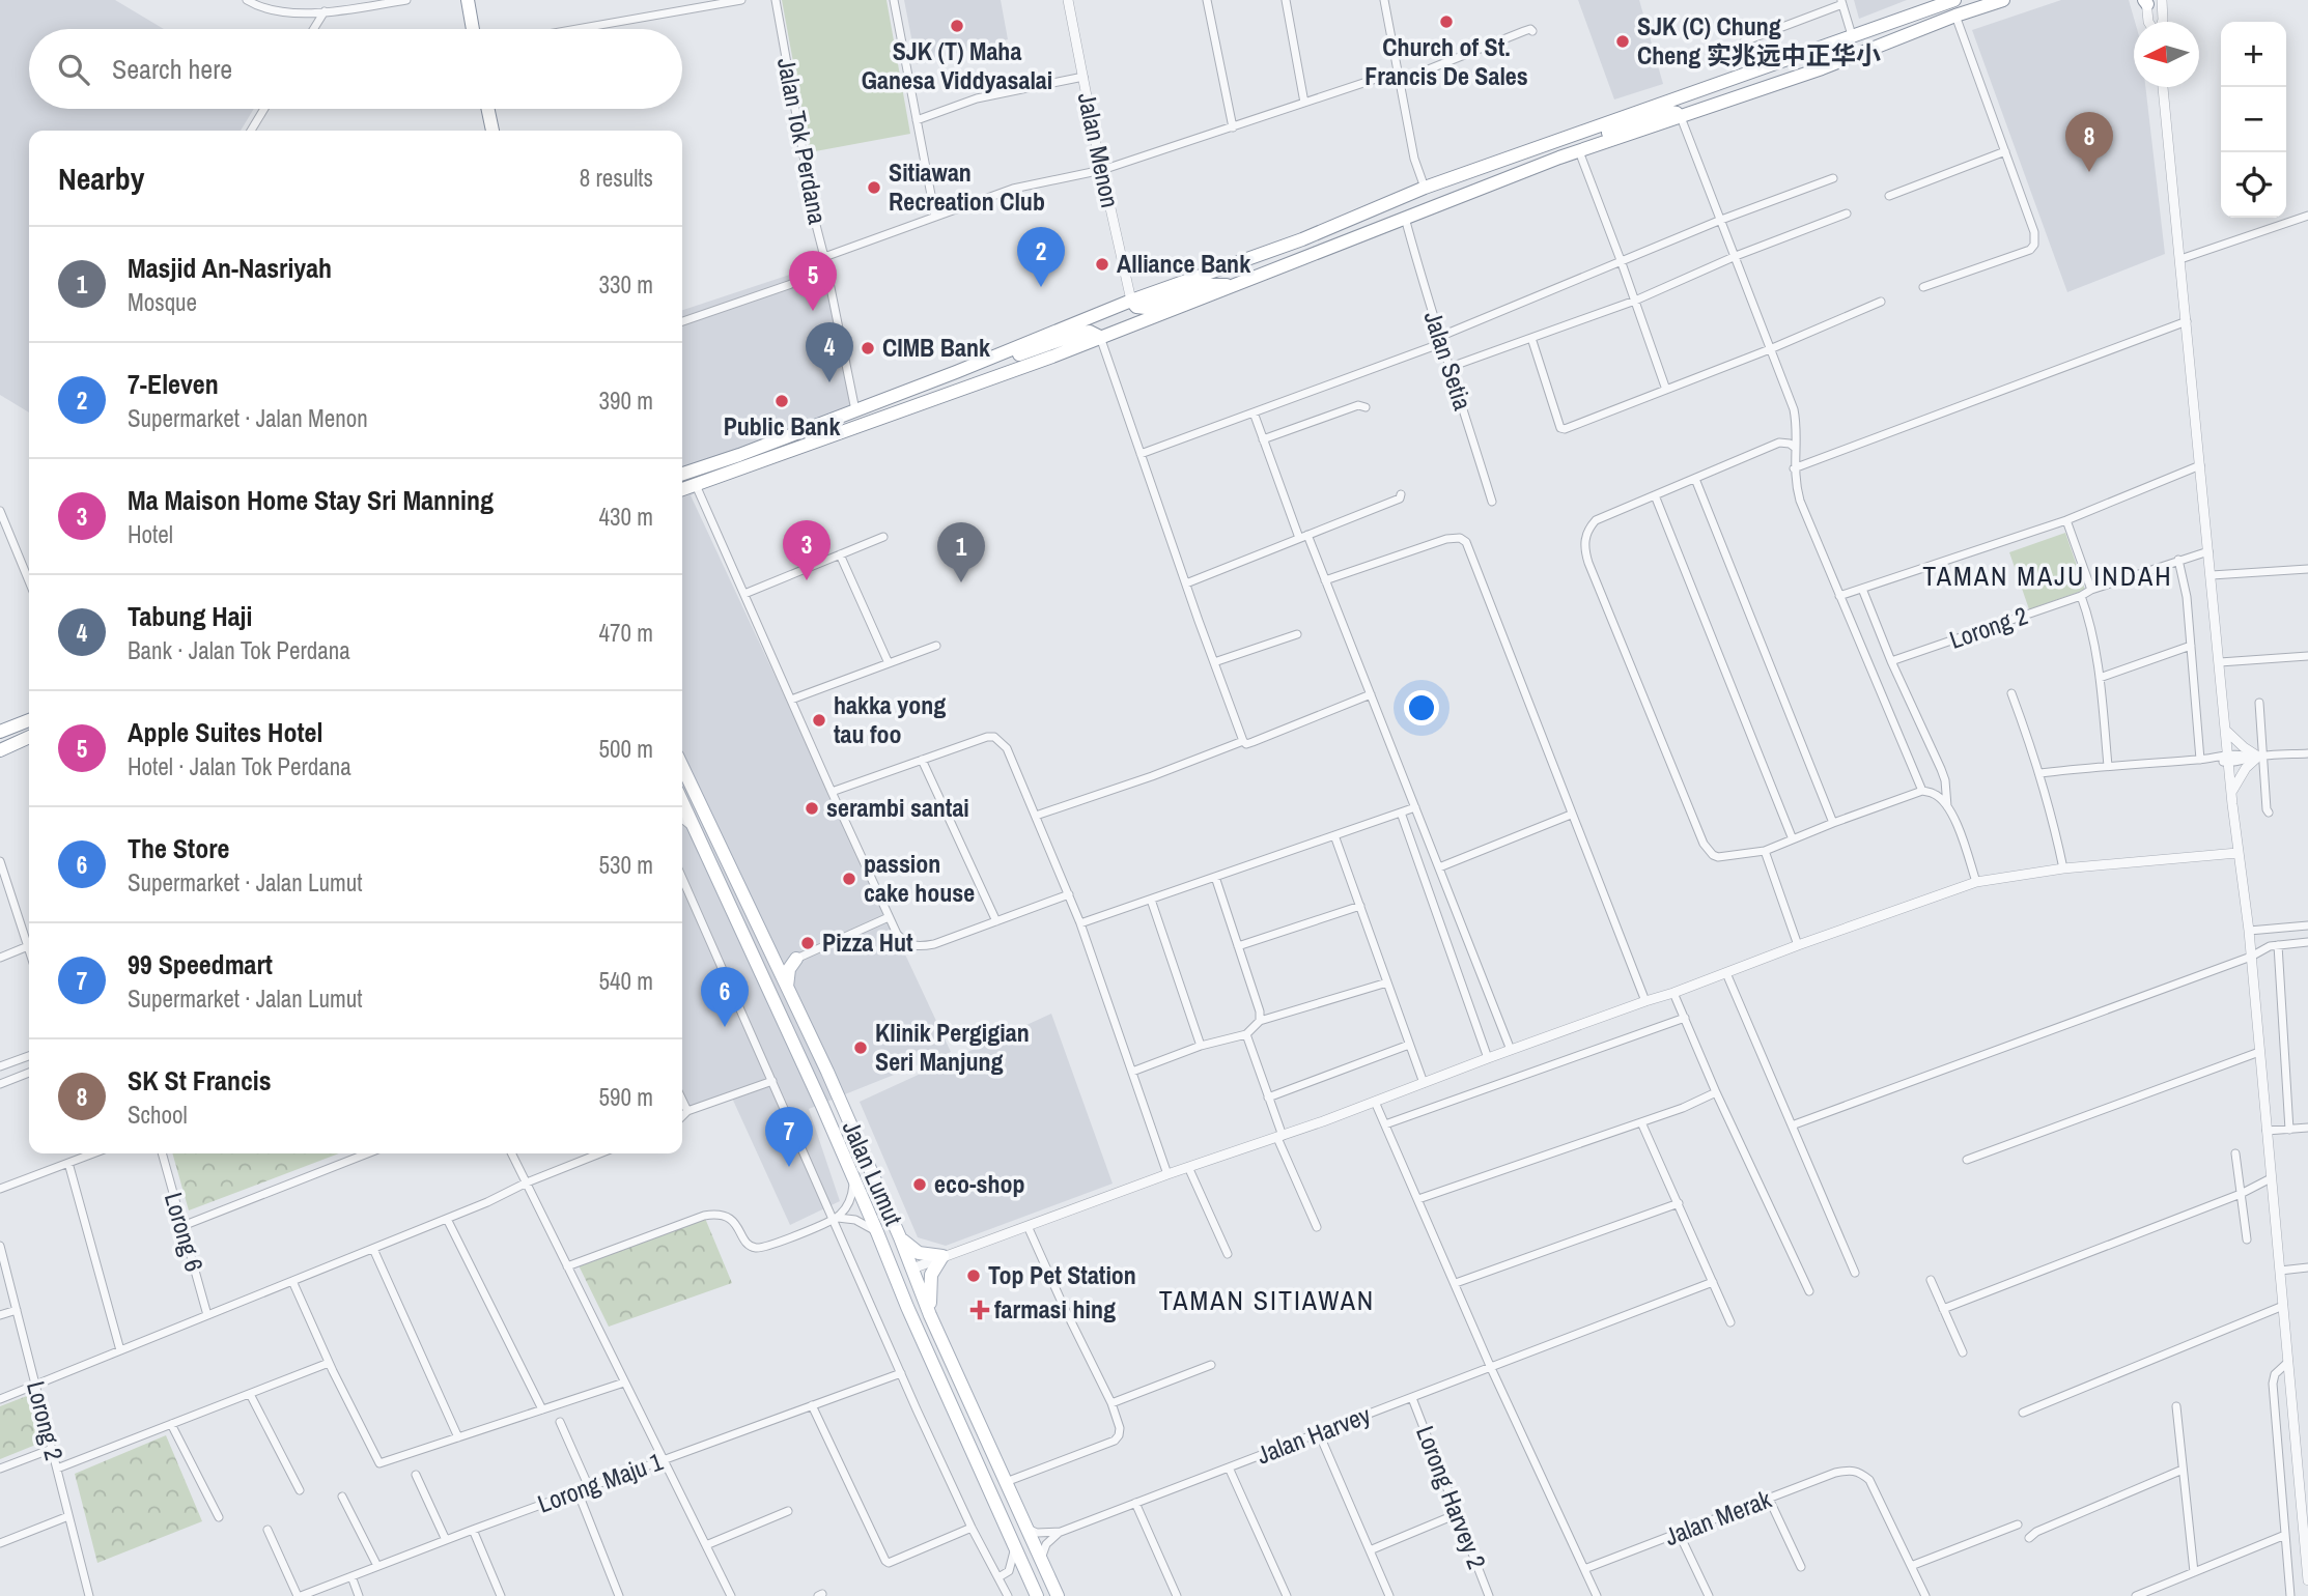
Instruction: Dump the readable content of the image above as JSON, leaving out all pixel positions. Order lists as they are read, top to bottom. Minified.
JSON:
{"streets":{"main road":["Jalan Lumut"],"street":["Jalan Tok Perdana","Jalan Menon","Jalan Setia","Lorong 2","Lorong 6","Jalan Harvey","Lorong Maju 1","Lorong Harvey 2","Jalan Merak"]},"crossings":[["Jalan Harvey","Lorong Harvey 2"]],"districts":["TAMAN MAJU INDAH","TAMAN SITIAWAN"],"places":{"other":["Church of St. Francis De Sales","SJK (T) Maha Ganesa Viddyasalai","SJK (C) Chung Cheng 实兆远中正华小","Sitiawan Recreation Club","Alliance Bank","CIMB Bank","Public Bank","hakka yong tau foo","serambi santai","passion cake house","Pizza Hut","Klinik Pergigian Seri Manjung","eco-shop","Top Pet Station"],"health":["farmasi hing"]},"north":"left","page":{"map_buttons":["+","−"],"search":"Search here","pins":["8","2","5","4","3","1","6","7"],"heading":["Nearby","8 results"],"list":[{"mark":"1","name":"Masjid An-Nasriyah","note":"Mosque","value":"330 m"},{"mark":"2","name":"7-Eleven","note":"Supermarket · Jalan Menon","value":"390 m"},{"mark":"3","name":"Ma Maison Home Stay Sri Manning","note":"Hotel","value":"430 m"},{"mark":"4","name":"Tabung Haji","note":"Bank · Jalan Tok Perdana","value":"470 m"},{"mark":"5","name":"Apple Suites Hotel","note":"Hotel · Jalan Tok Perdana","value":"500 m"},{"mark":"6","name":"The Store","note":"Supermarket · Jalan Lumut","value":"530 m"},{"mark":"7","name":"99 Speedmart","note":"Supermarket · Jalan Lumut","value":"540 m"},{"mark":"8","name":"SK St Francis","note":"School","value":"590 m"}]}}
